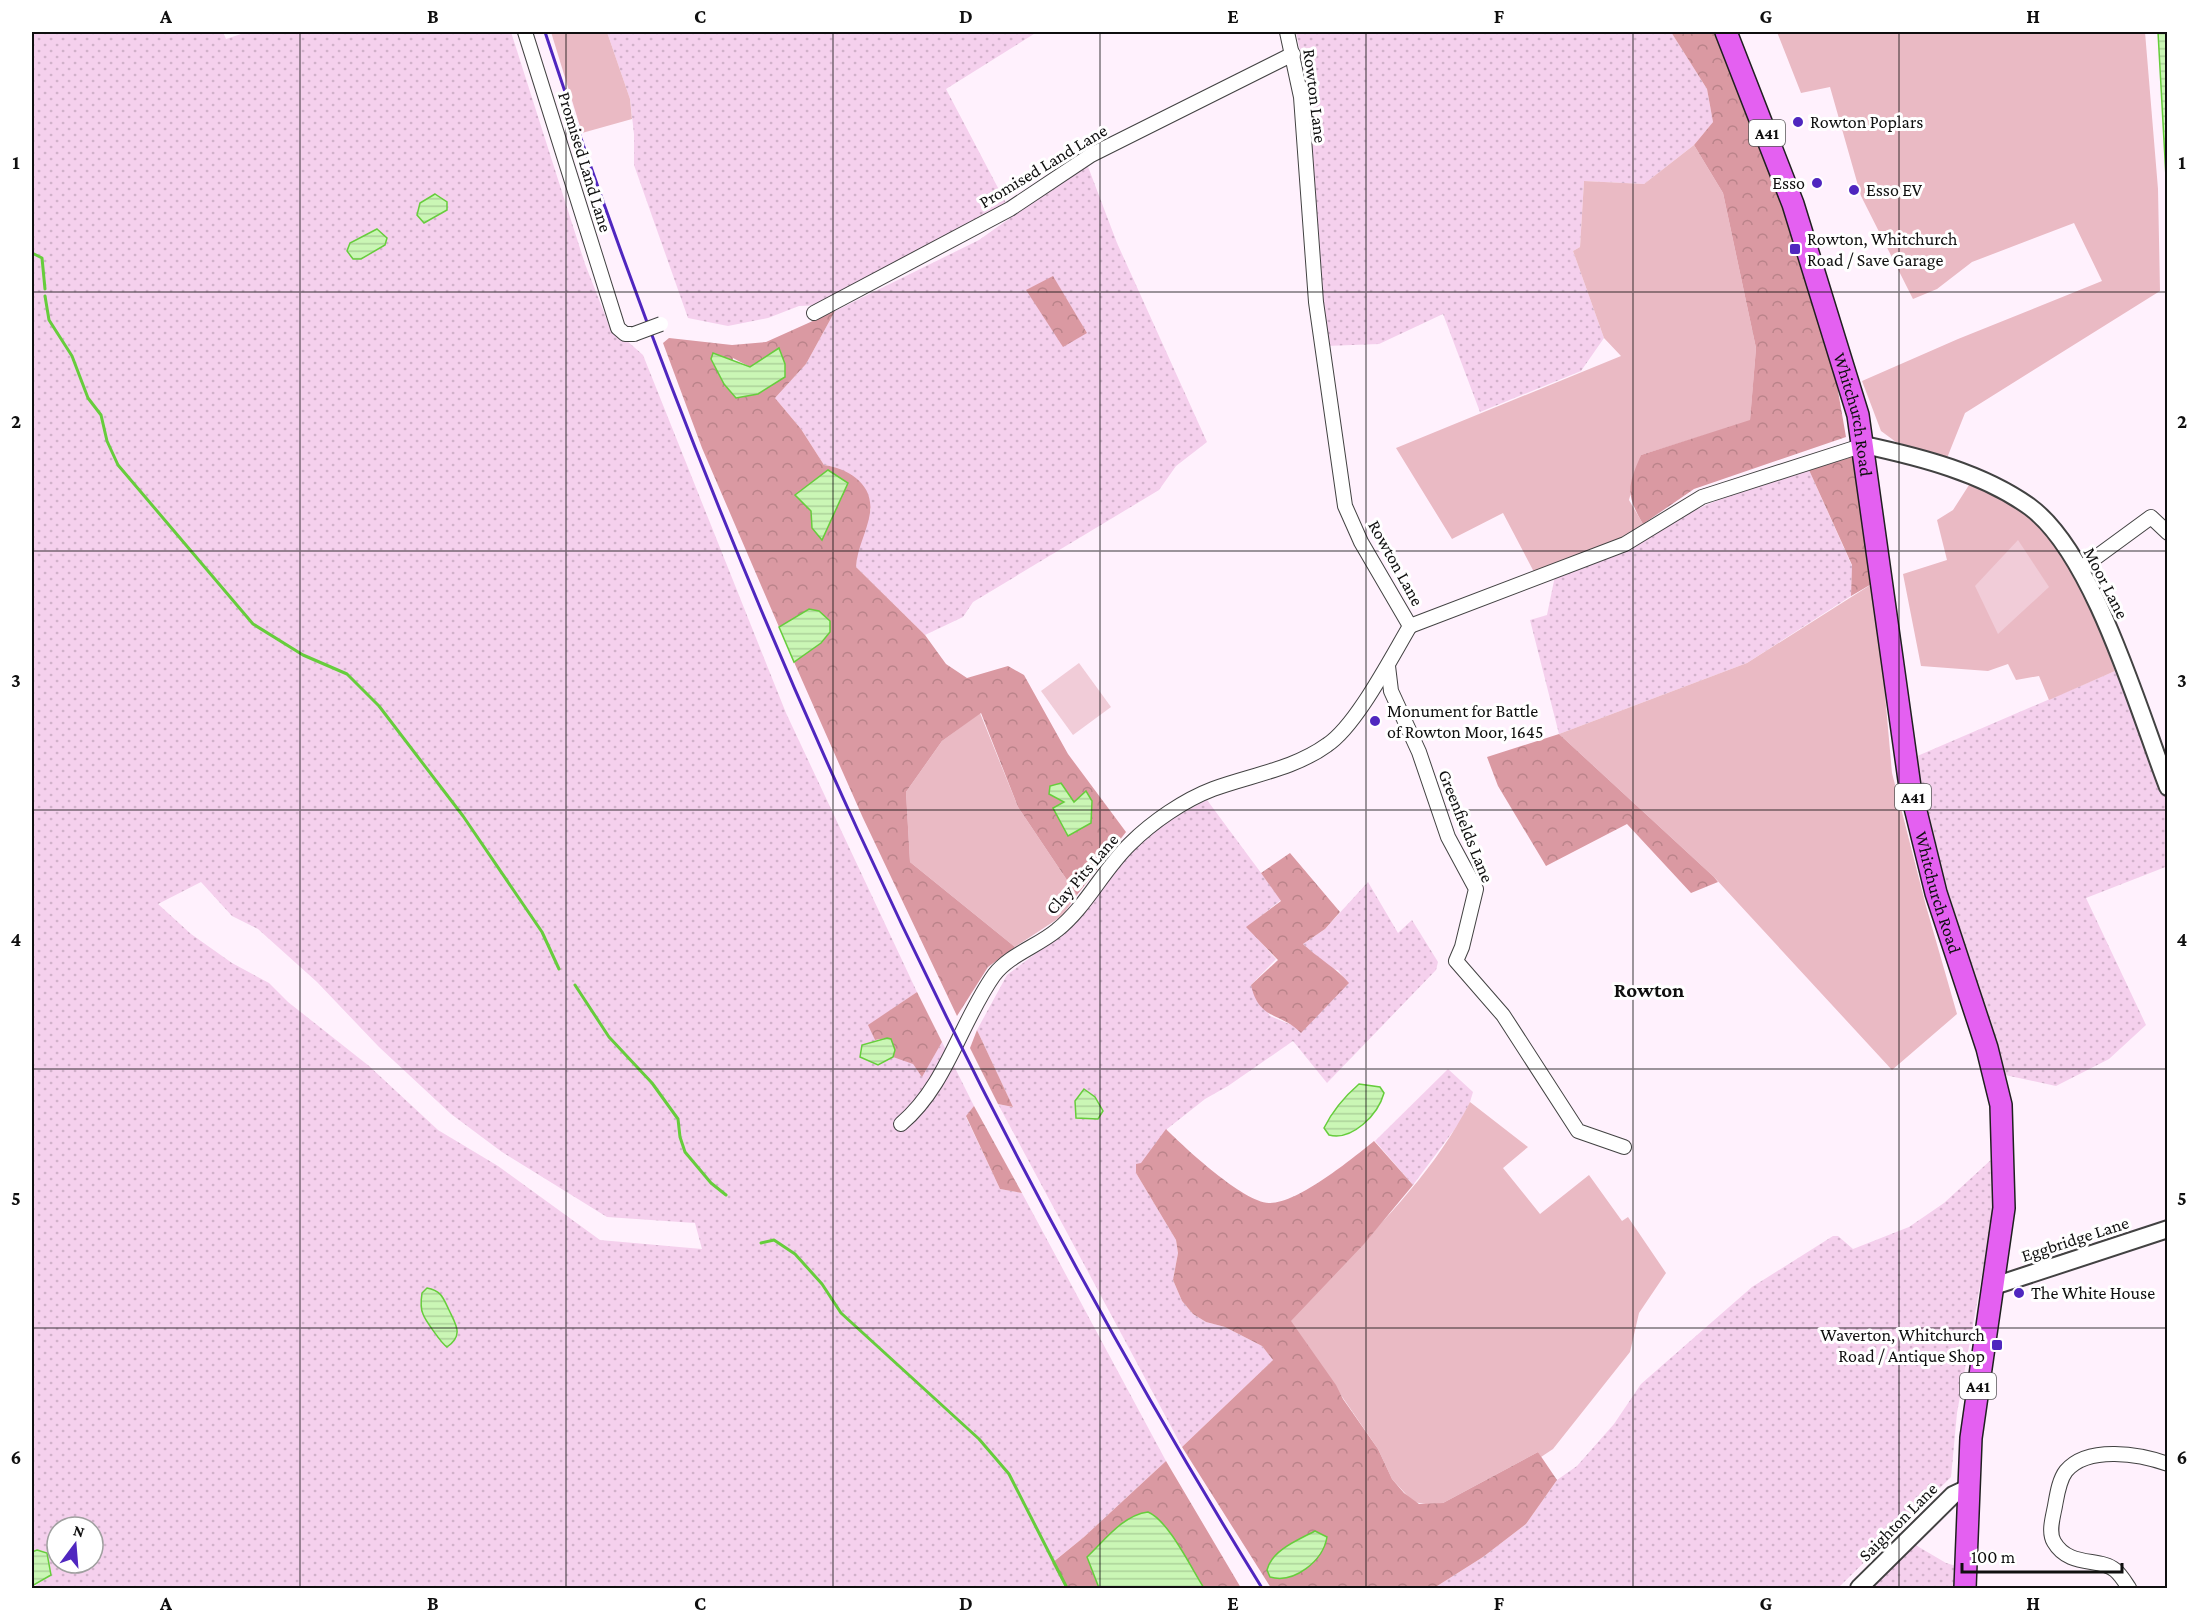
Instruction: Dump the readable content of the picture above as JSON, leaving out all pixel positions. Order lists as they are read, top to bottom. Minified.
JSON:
{"streets":{"highway":["A41","Whitchurch Road"],"street":["Rowton Lane","Promised Land Lane","Moor Lane","Greenfields Lane","Clay Pits Lane","Eggbridge Lane","Saighton Lane"]},"crossings":[["Rowton Lane","Promised Land Lane"],["Rowton Lane","Whitchurch Road"],["Rowton Lane","Moor Lane"],["Rowton Lane","Clay Pits Lane"],["Whitchurch Road","Moor Lane"],["Whitchurch Road","Eggbridge Lane"],["Whitchurch Road","Saighton Lane"],["Greenfields Lane","Clay Pits Lane"]],"districts":["Rowton"],"places":{"other":["Rowton Poplars","Esso","Esso EV","Monument for Battle of Rowton Moor, 1645","The White House"],"transit":["Rowton, Whitchurch Road / Save Garage","Waverton, Whitchurch Road / Antique Shop"]},"scale_bar":"100 m","north":"top","grid":{"columns":["A","B","C","D","E","F","G","H"],"rows":["1","2","3","4","5","6"]}}
